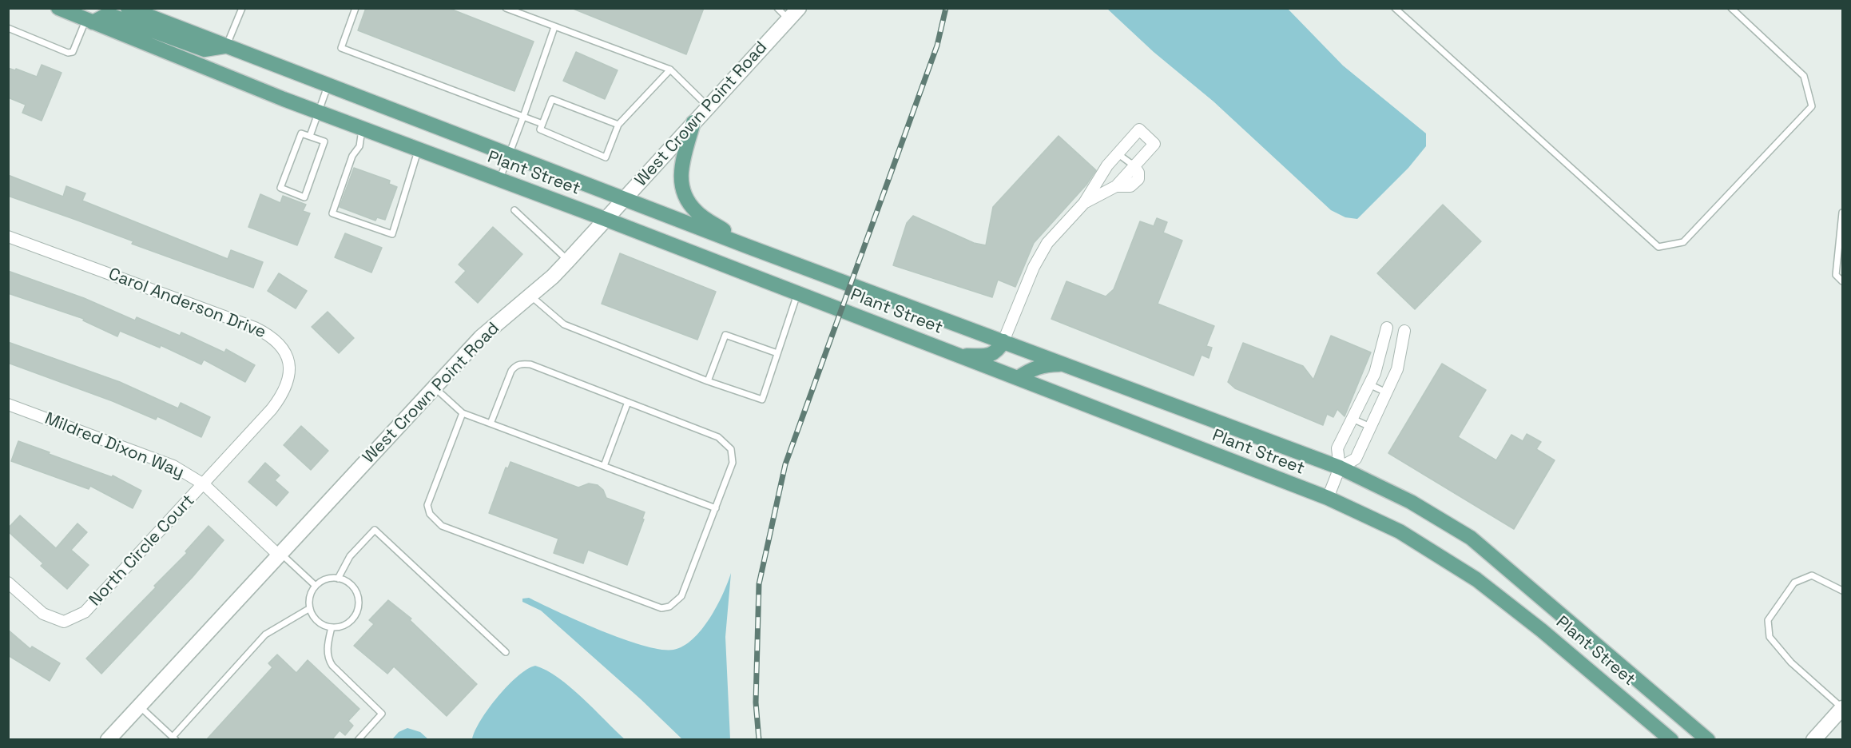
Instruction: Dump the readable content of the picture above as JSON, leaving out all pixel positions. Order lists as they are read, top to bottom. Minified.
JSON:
{"streets":{"main road":["Plant Street"],"street":["West Crown Point Road","Carol Anderson Drive","Mildred Dixon Way","North Circle Court"]},"crossings":[["West Crown Point Road","Plant Street"],["West Crown Point Road","Mildred Dixon Way"],["Carol Anderson Drive","Mildred Dixon Way"],["Carol Anderson Drive","North Circle Court"],["Mildred Dixon Way","North Circle Court"]]}
